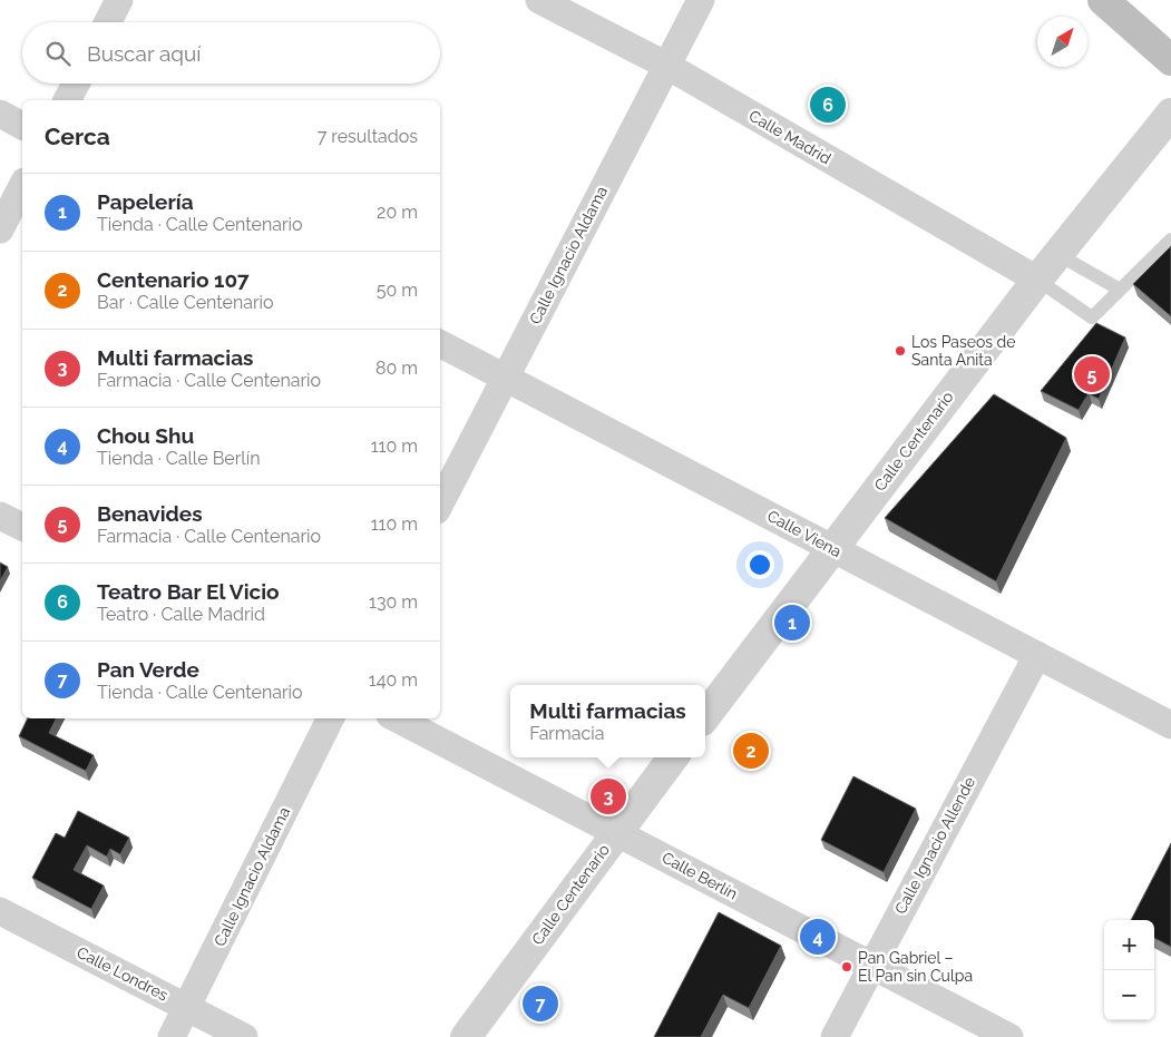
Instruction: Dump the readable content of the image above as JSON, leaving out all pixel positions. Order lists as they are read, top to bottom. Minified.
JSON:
{"streets":{"street":["Calle Madrid","Calle Ignacio Aldama","Calle Centenario","Calle Viena","Calle Ignacio Allende","Calle Berlín","Calle Londres"]},"crossings":[["Calle Madrid","Calle Ignacio Aldama"],["Calle Madrid","Calle Centenario"],["Calle Ignacio Aldama","Calle Viena"],["Calle Ignacio Aldama","Calle Londres"],["Calle Centenario","Calle Viena"],["Calle Centenario","Calle Berlín"],["Calle Viena","Calle Ignacio Allende"],["Calle Ignacio Allende","Calle Berlín"]],"places":["Los Paseos de Santa Anita","Pan Gabriel – El Pan sin Culpa"],"north":"top right","page":{"search":"Buscar aquí","pins":["6","5","1","2","3","4","7"],"heading":["Cerca","7 resultados"],"list":[{"mark":"1","name":"Papelería","note":"Tienda · Calle Centenario","value":"20 m"},{"mark":"2","name":"Centenario 107","note":"Bar · Calle Centenario","value":"50 m"},{"mark":"3","name":"Multi farmacias","note":"Farmacia · Calle Centenario","value":"80 m"},{"mark":"4","name":"Chou Shu","note":"Tienda · Calle Berlín","value":"110 m"},{"mark":"5","name":"Benavides","note":"Farmacia · Calle Centenario","value":"110 m"},{"mark":"6","name":"Teatro Bar El Vicio","note":"Teatro · Calle Madrid","value":"130 m"},{"mark":"7","name":"Pan Verde","note":"Tienda · Calle Centenario","value":"140 m"}],"popup":["Multi farmacias","Farmacia"],"map_buttons":["+","−"]}}
